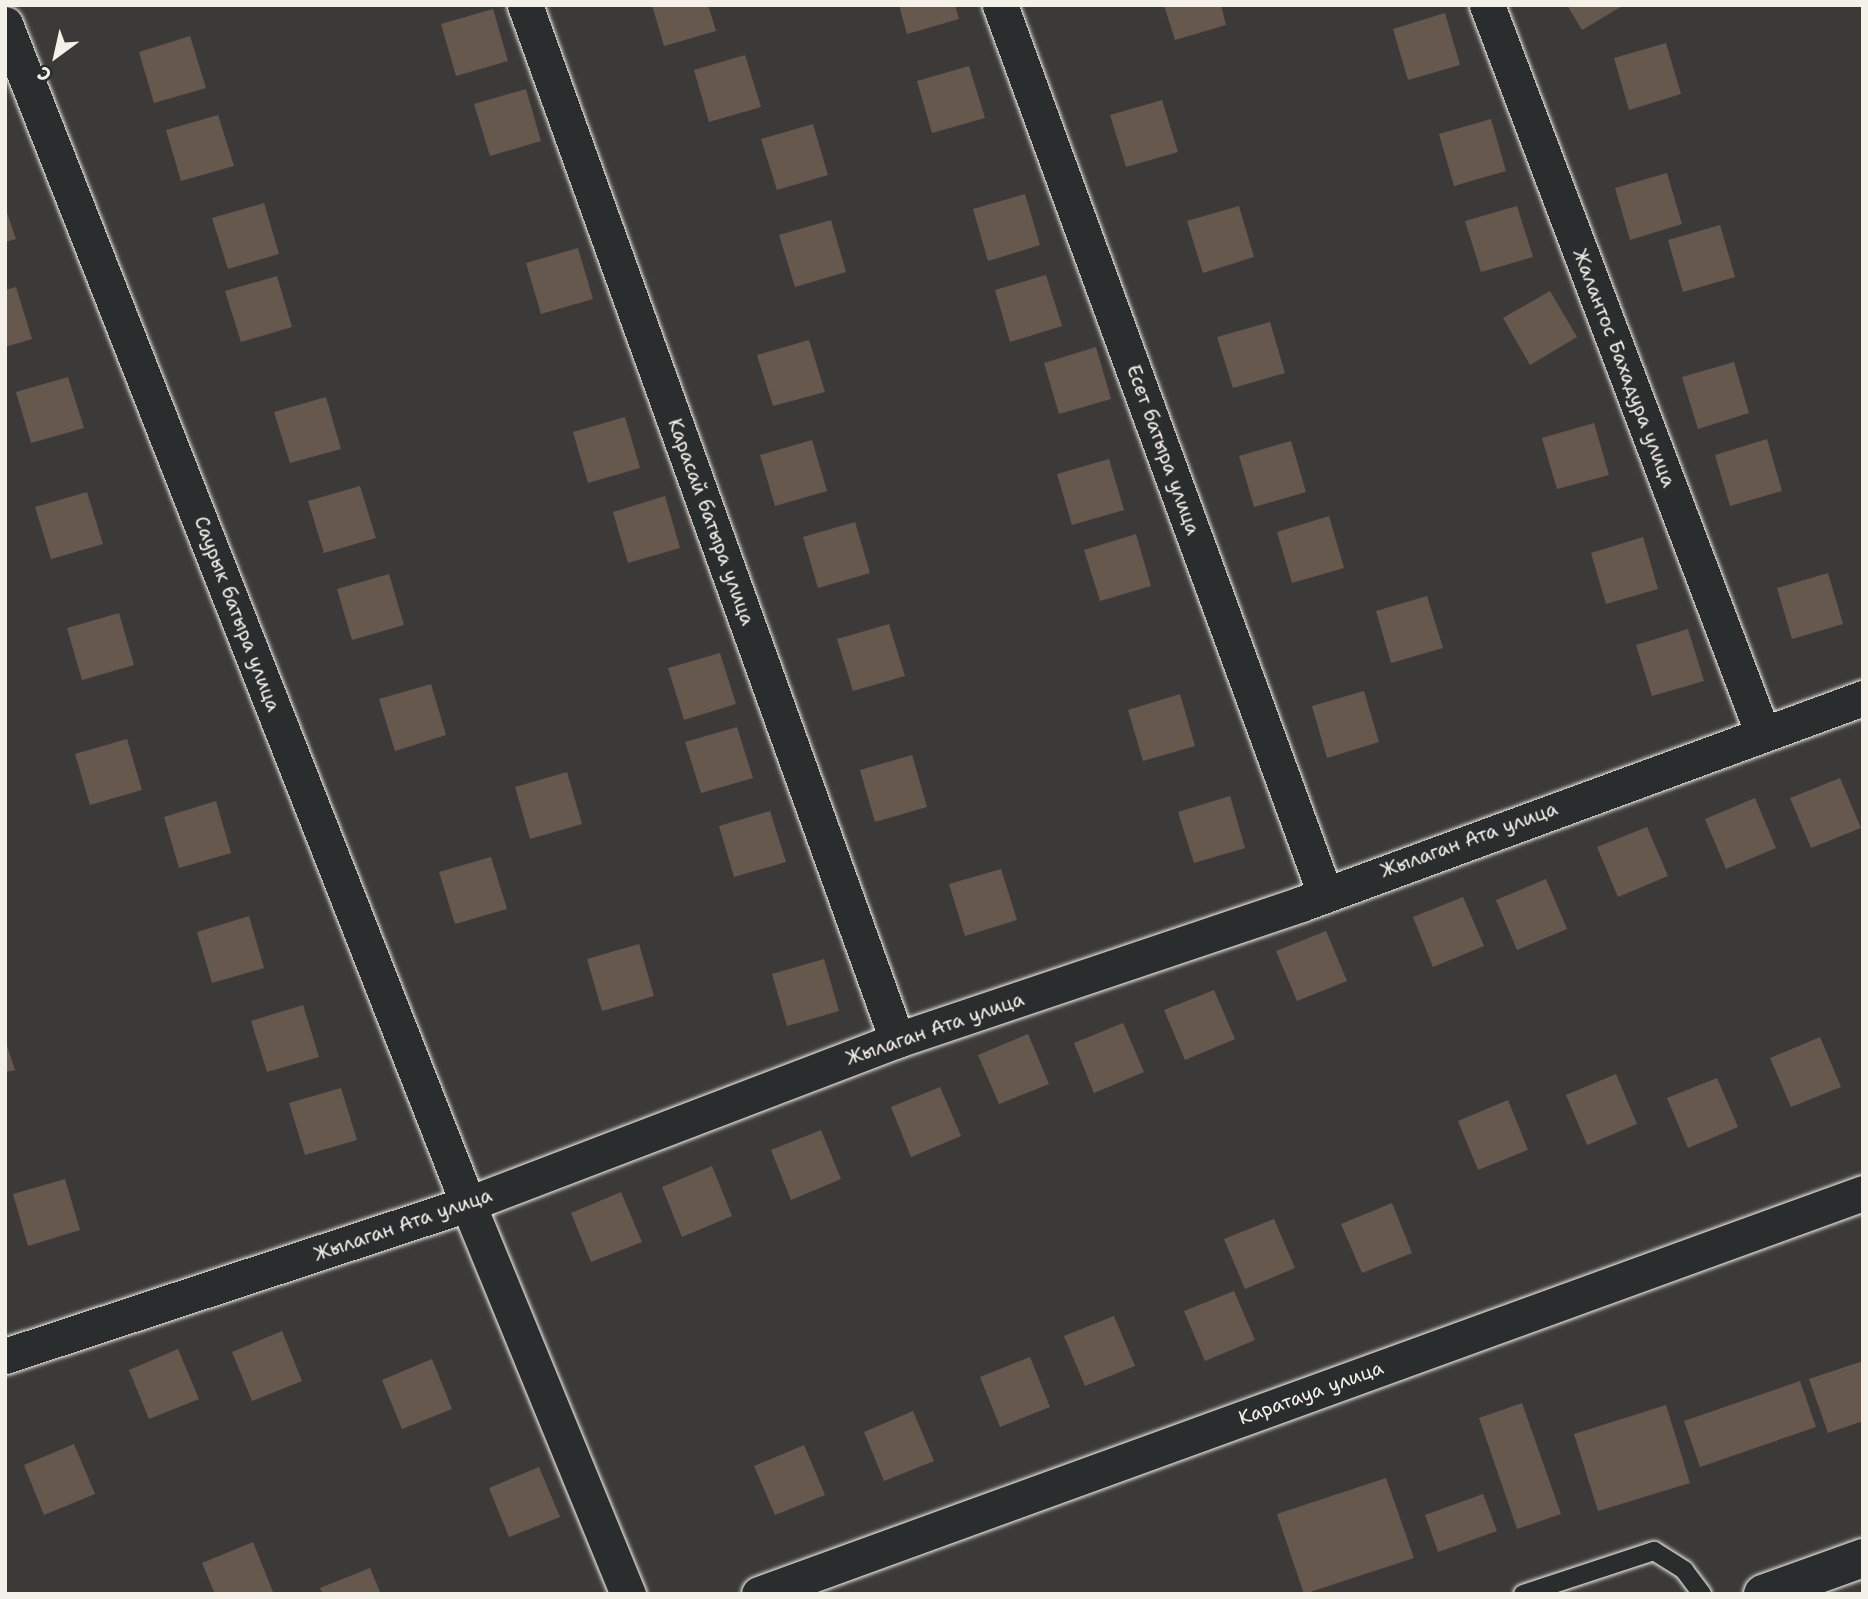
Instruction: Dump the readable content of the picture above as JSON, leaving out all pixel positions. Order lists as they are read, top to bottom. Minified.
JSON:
{"streets":{"street":["Жалантос Бахадура улица","Есет батыра улица","Карасай батыра улица","Саурык батыра улица","Жылаган Ата улица","Каратауа улица"]},"crossings":[["Жалантос Бахадура улица","Жылаган Ата улица"],["Есет батыра улица","Жылаган Ата улица"],["Карасай батыра улица","Жылаган Ата улица"],["Саурык батыра улица","Жылаган Ата улица"]],"north":"bottom left"}
